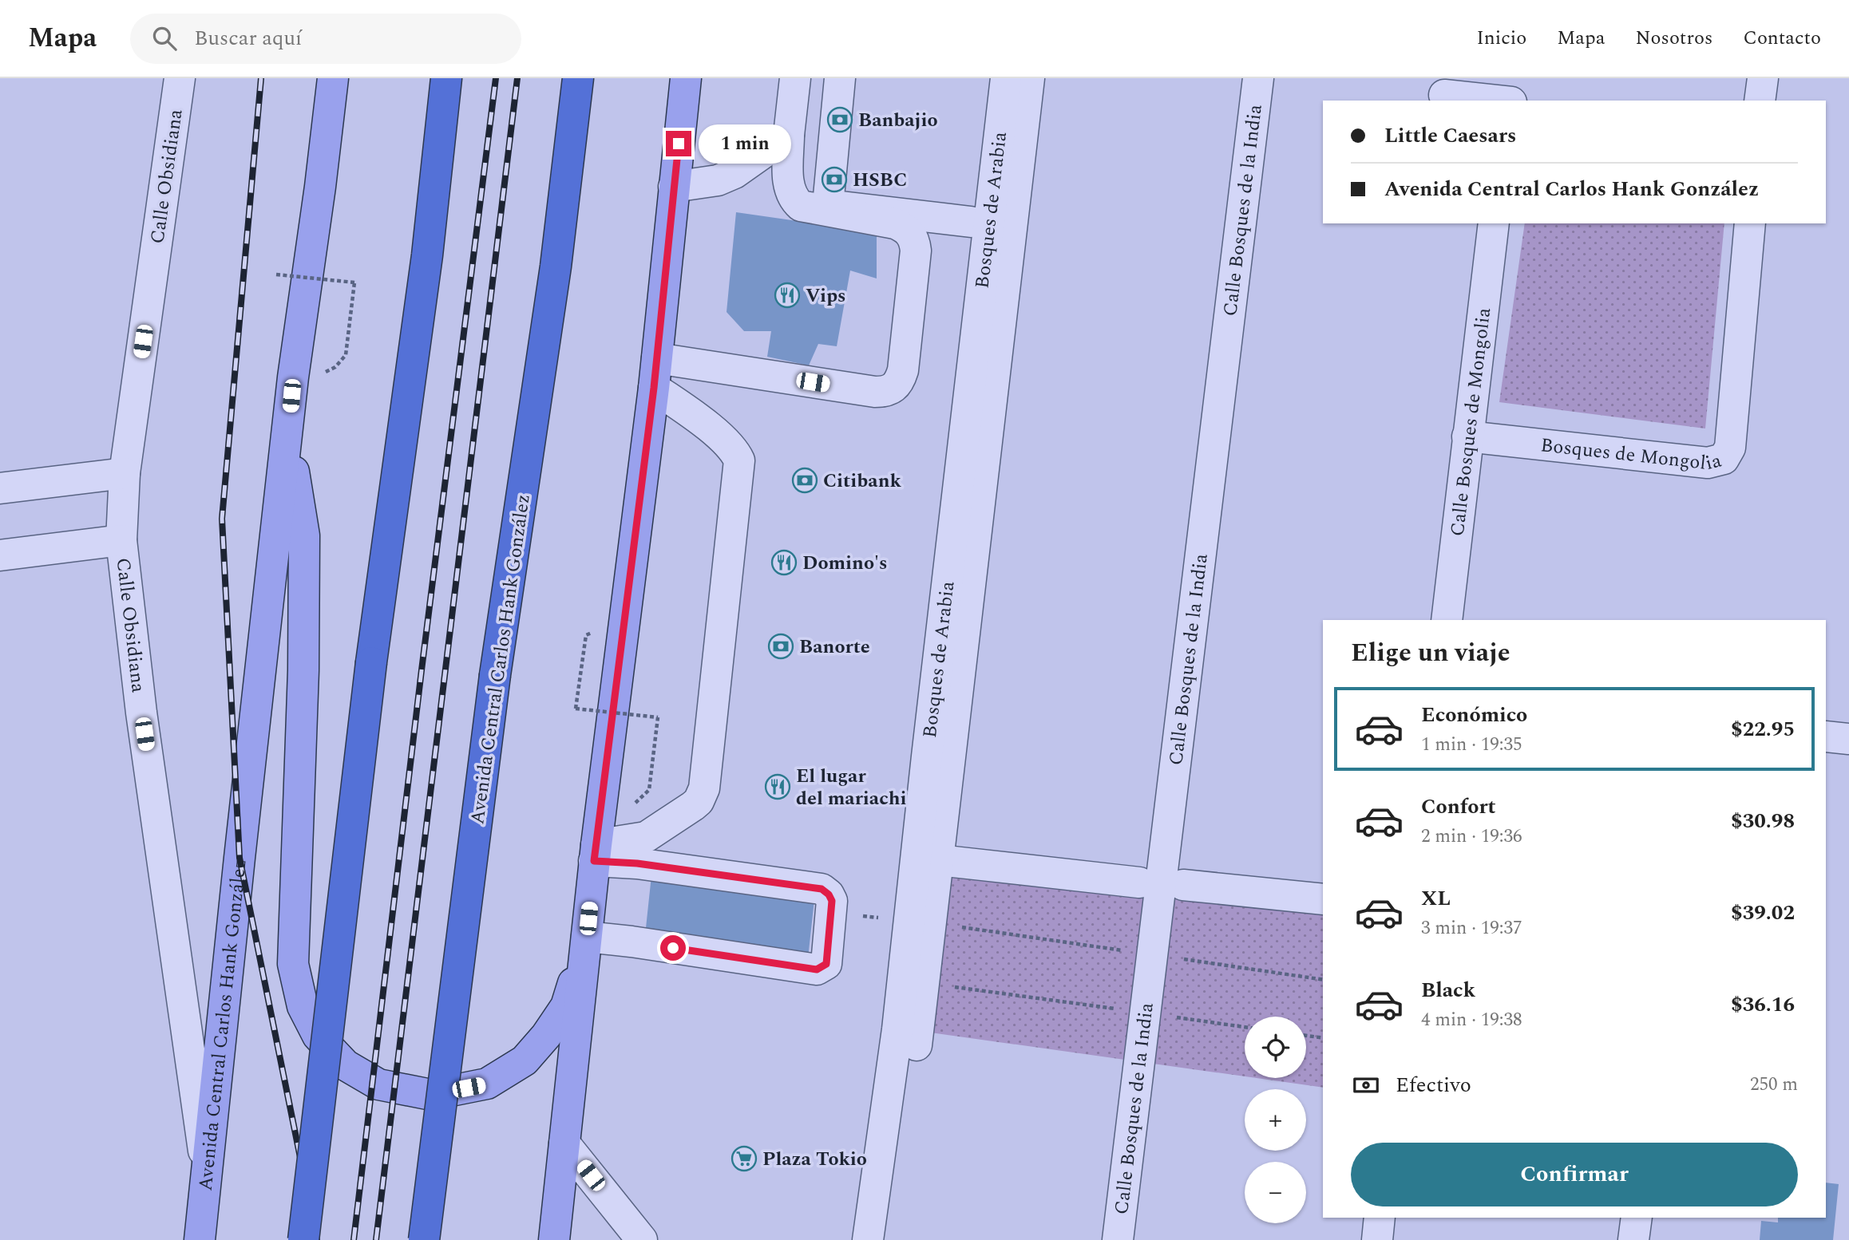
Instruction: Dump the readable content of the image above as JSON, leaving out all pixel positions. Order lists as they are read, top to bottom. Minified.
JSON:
{"streets":{"highway":["Avenida Central Carlos Hank González"],"street":["Calle Obsidiana","Bosques de Arabia","Calle Bosques de la India","Calle Bosques de Mongolia","Bosques de Mongolia"]},"crossings":[["Calle Obsidiana","Avenida Central Carlos Hank González"],["Calle Bosques de Mongolia","Bosques de Mongolia"]],"places":{"bank":["Banbajio","HSBC","Citibank","Banorte"],"restaurant":["Vips","Domino's","El lugar del mariachi"],"supermarket":["Plaza Tokio"]},"page":{"header":"Mapa","search":"Buscar aquí","nav":["Inicio","Mapa","Nosotros","Contacto"],"banner":["Little Caesars","Avenida Central Carlos Hank González"],"bubble":"1 min","heading":"Elige un viaje","list":[{"name":"Económico","note":"1 min · 19:35","value":"$22.95"},{"name":"Confort","note":"2 min · 19:36","value":"$30.98"},{"name":"XL","note":"3 min · 19:37","value":"$39.02"},{"name":"Black","note":"4 min · 19:38","value":"$36.16"}],"map_buttons":["+","−"],"pay":["Efectivo","250 m"],"buttons":"Confirmar"}}
